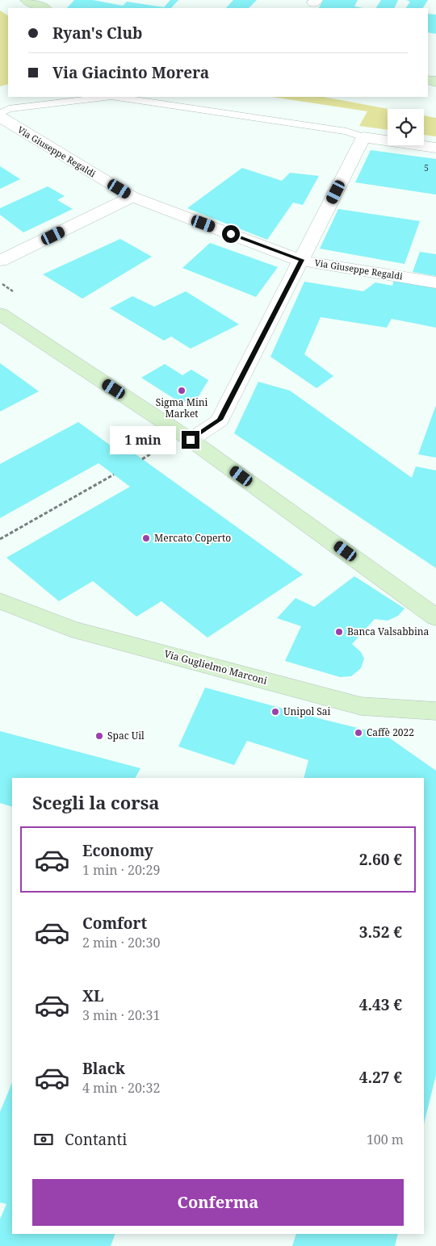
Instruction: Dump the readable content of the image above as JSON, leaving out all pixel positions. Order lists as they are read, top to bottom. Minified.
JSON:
{"streets":{"main road":["Via Guglielmo Marconi"],"street":["Via Giuseppe Regaldi"]},"places":["Sigma Mini Market","Mercato Coperto","Banca Valsabbina","Unipol Sai","Caffè 2022","Spac Uil"],"house_numbers":["5"],"page":{"banner":["Ryan's Club","Via Giacinto Morera"],"bubble":"1 min","heading":"Scegli la corsa","list":[{"name":"Economy","note":"1 min · 20:29","value":"2.60 €"},{"name":"Comfort","note":"2 min · 20:30","value":"3.52 €"},{"name":"XL","note":"3 min · 20:31","value":"4.43 €"},{"name":"Black","note":"4 min · 20:32","value":"4.27 €"}],"pay":["Contanti","100 m"],"buttons":"Conferma"}}
